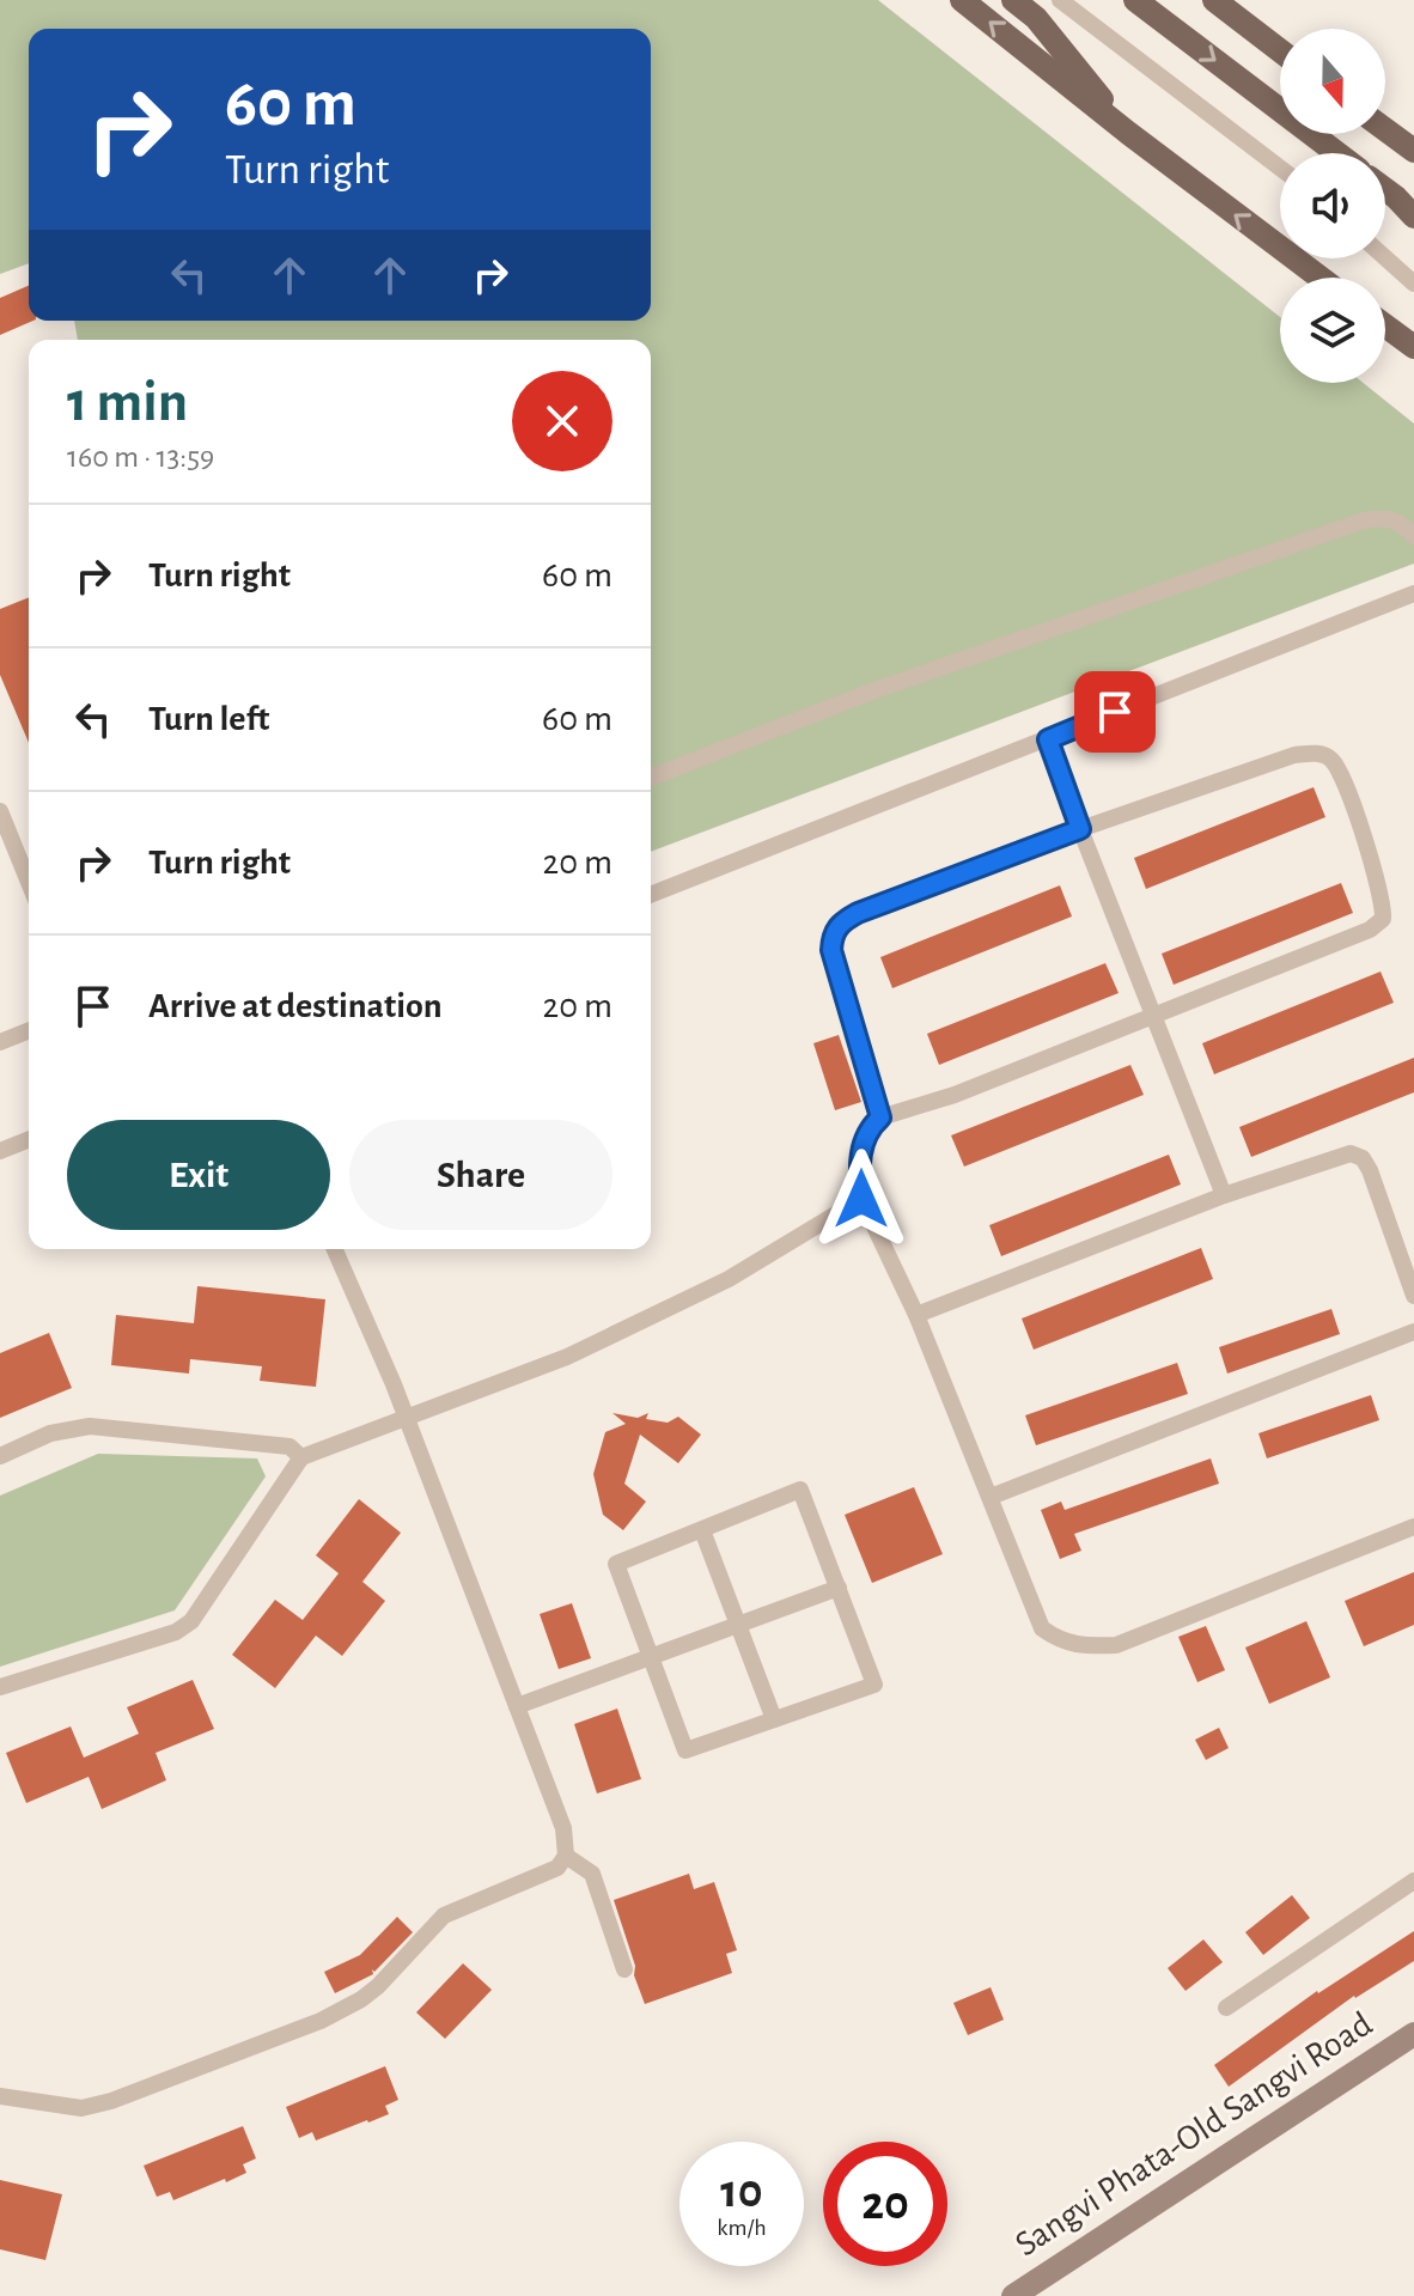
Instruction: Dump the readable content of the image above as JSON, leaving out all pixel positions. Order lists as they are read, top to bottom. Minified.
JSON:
{"streets":{"main road":["Sangvi Phata-Old Sangvi Road"]},"north":"bottom","page":{"turn":["60 m","Turn right"],"heading":["1 min","160 m · 13:59"],"list":[{"name":"Turn right","value":"60 m"},{"name":"Turn left","value":"60 m"},{"name":"Turn right","value":"20 m"},{"name":"Arrive at destination","value":"20 m"}],"buttons":["Exit","Share"],"speed":"10 km/h","limit":"20"}}
